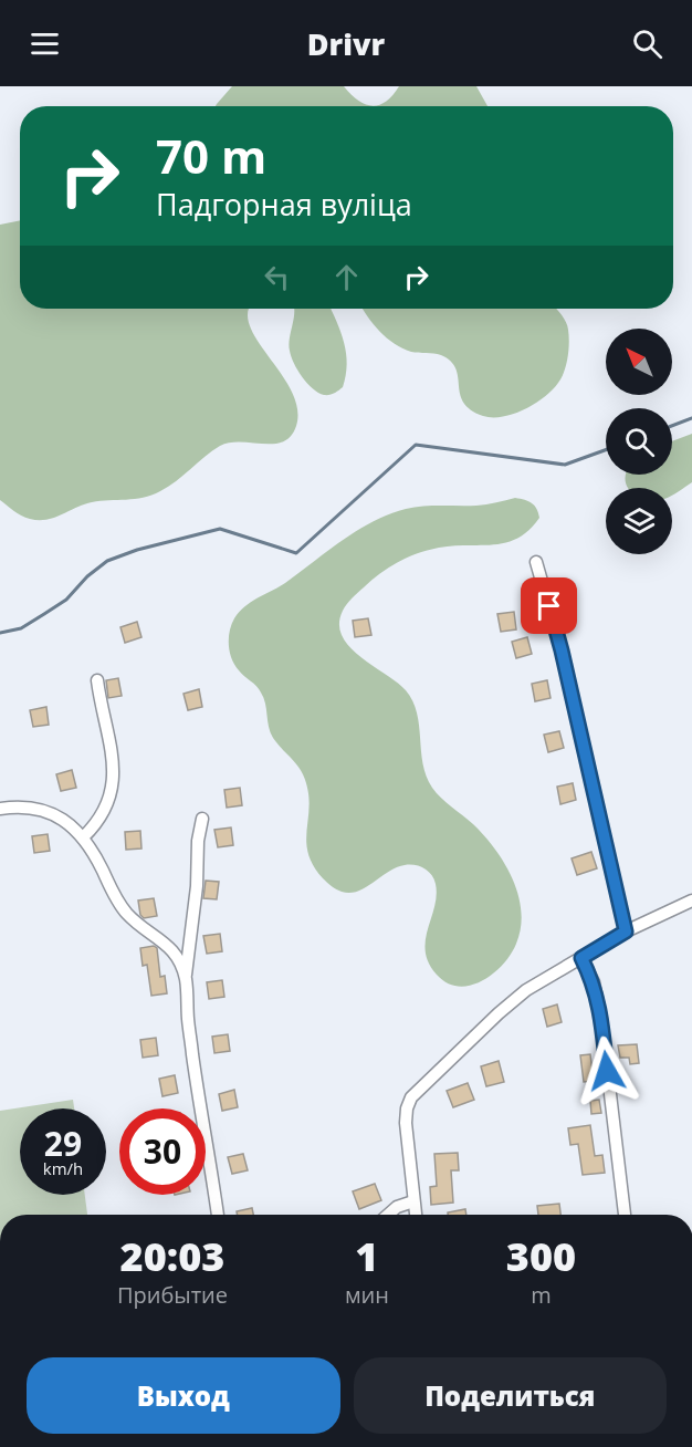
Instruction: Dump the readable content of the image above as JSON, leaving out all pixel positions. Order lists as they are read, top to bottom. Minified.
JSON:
{"north":"top left","page":{"header":"Drivr","turn":["70 m","Падгорная вуліца"],"speed":"29 km/h","limit":"30","eta":["20:03","Прибытие","1","мин","300","m"],"buttons":["Выход","Поделиться"]}}
